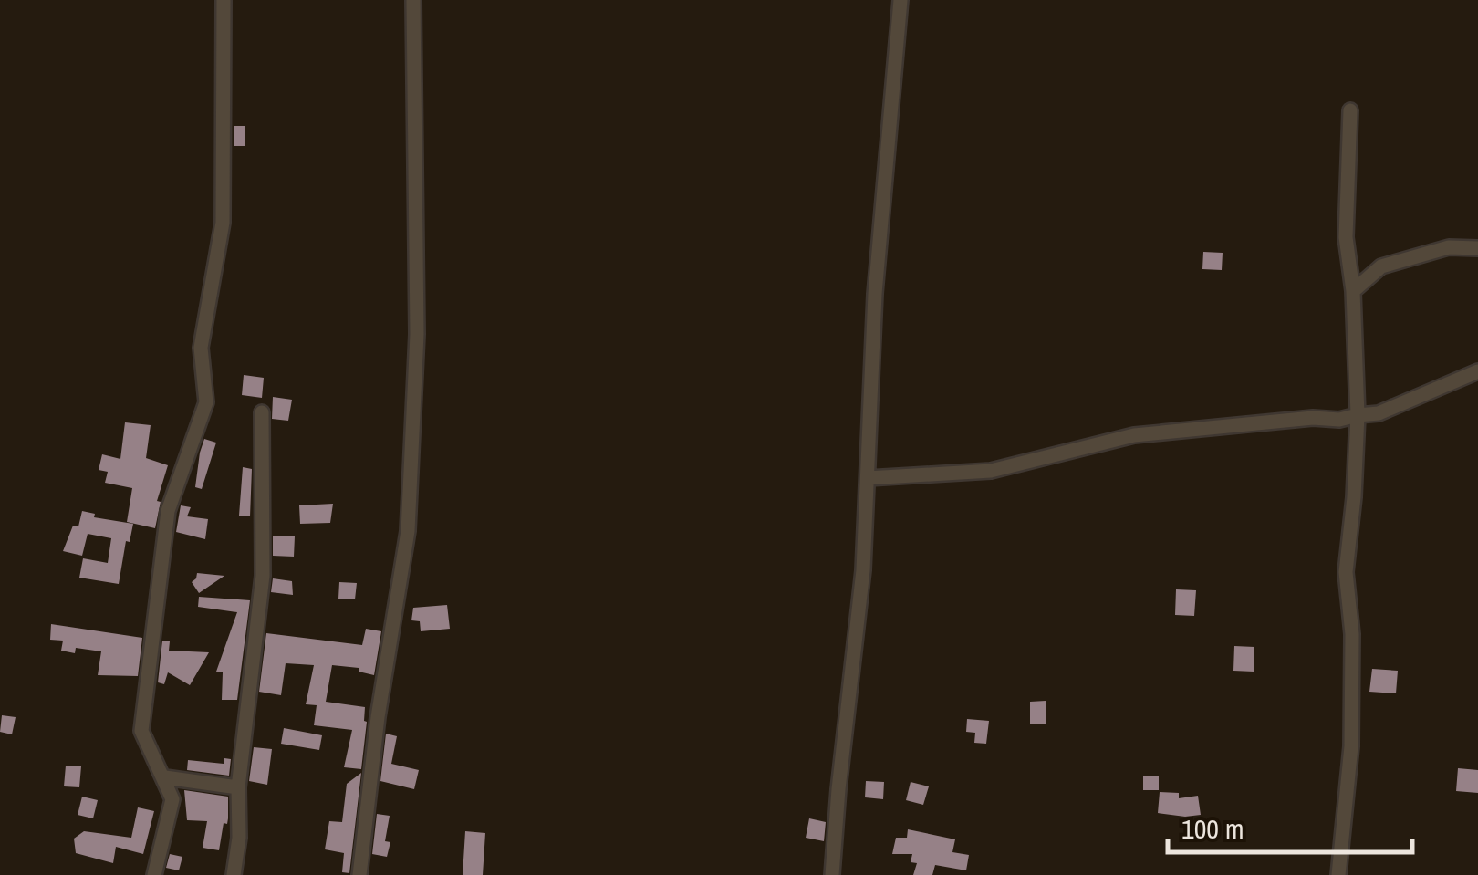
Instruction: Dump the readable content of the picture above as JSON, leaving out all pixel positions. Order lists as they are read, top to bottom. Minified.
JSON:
{"scale_bar":"100 m"}
